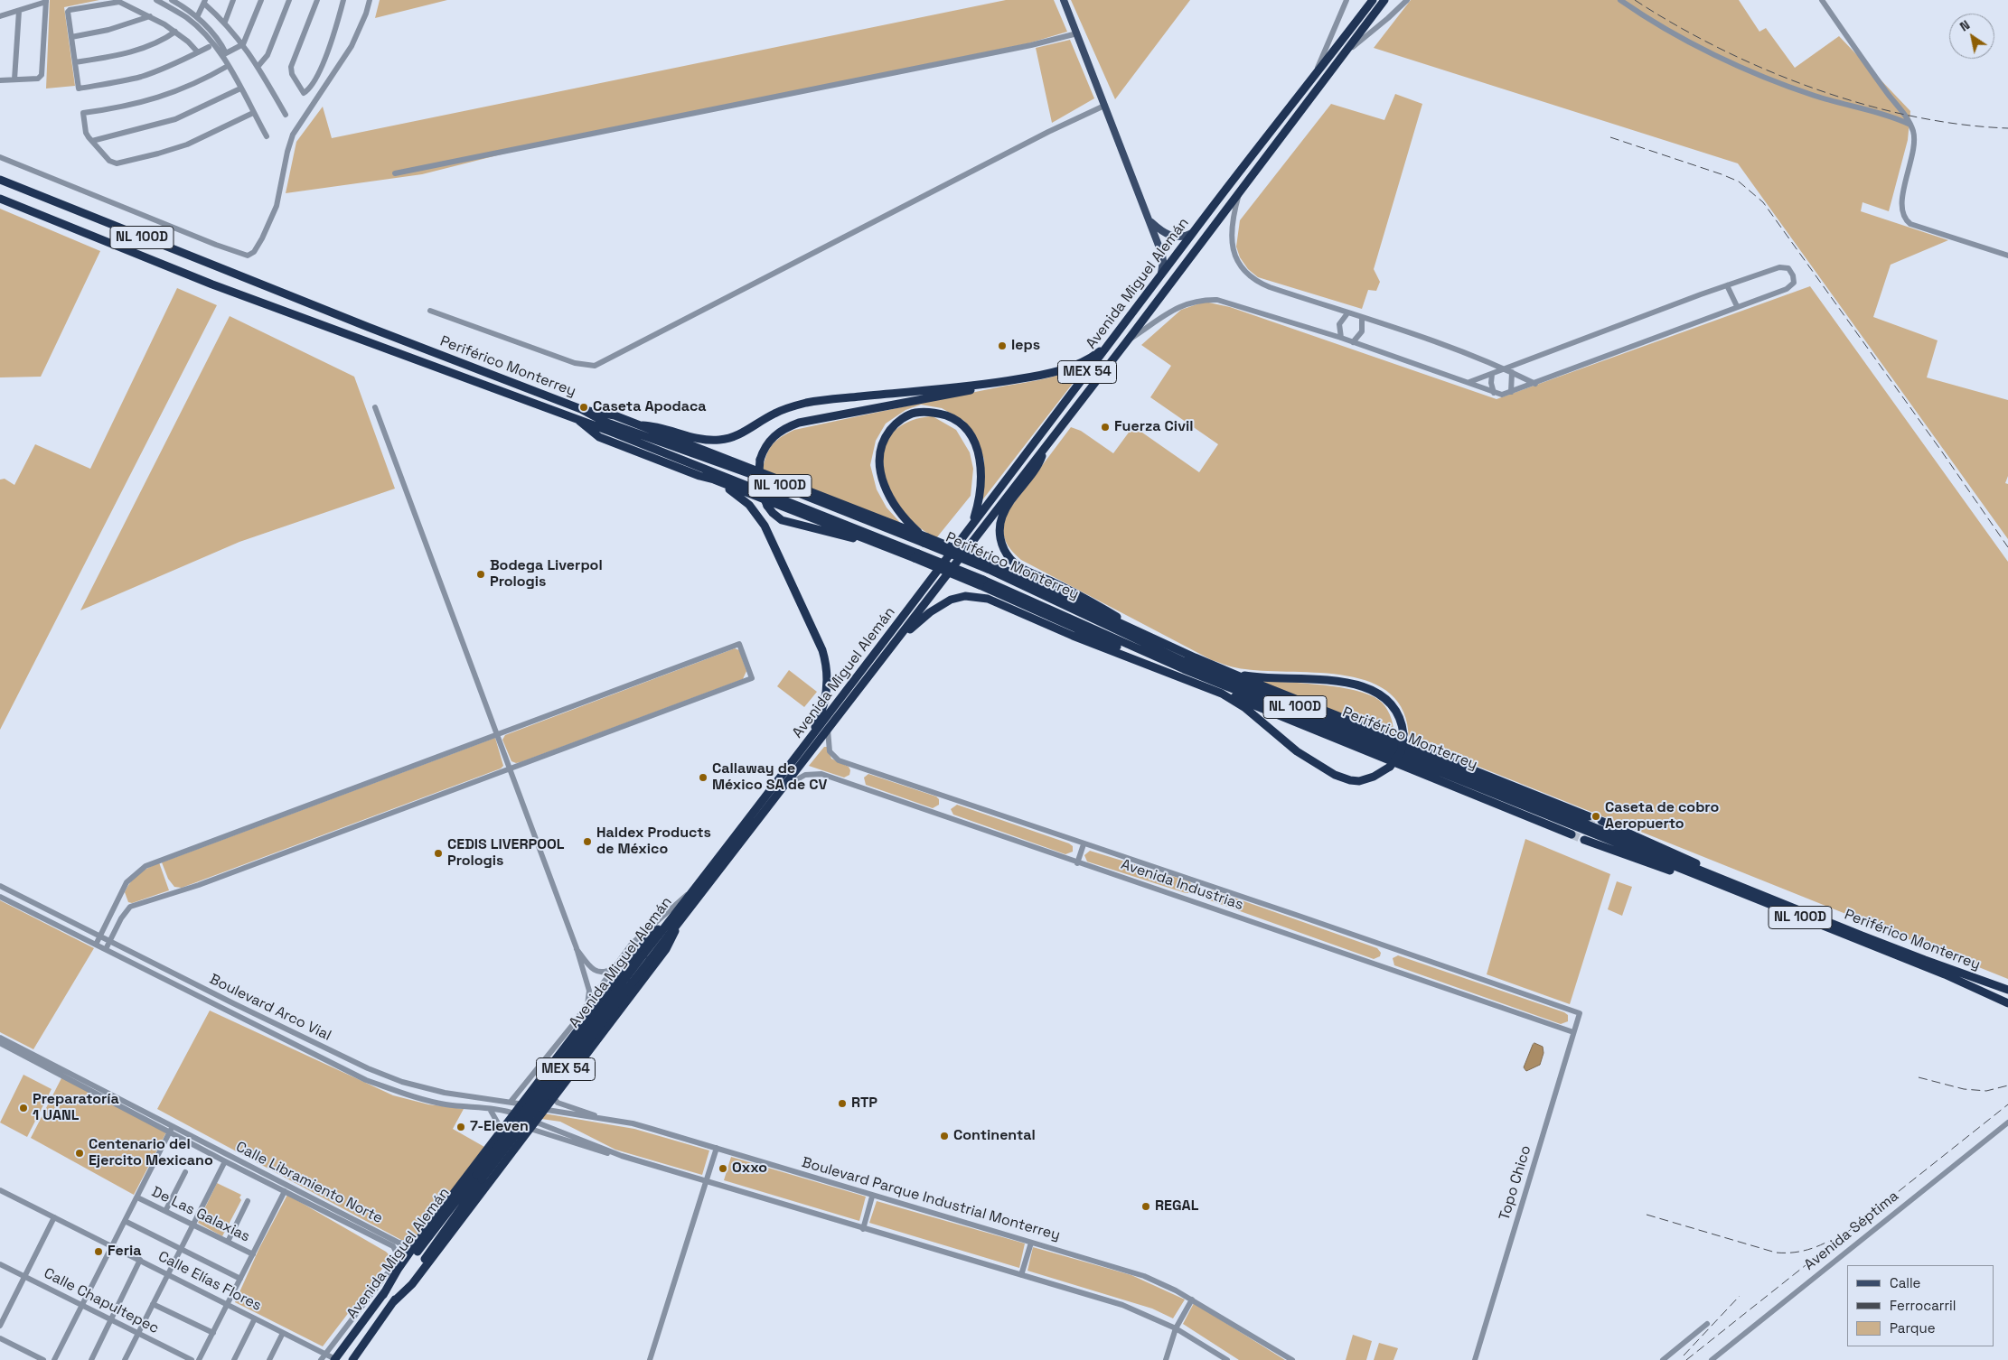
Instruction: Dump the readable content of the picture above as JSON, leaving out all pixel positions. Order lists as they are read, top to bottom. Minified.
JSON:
{"streets":{"highway":["NL 100D","Avenida Miguel Alemán","Periférico Monterrey","MEX 54"],"street":["Avenida Industrias","Boulevard Arco Vial","Calle Libramiento Norte","Topo Chico","Boulevard Parque Industrial Monterrey","De Las Galaxias","Avenida Séptima","Calle Elías Flores","Calle Chapultepec"]},"crossings":[["Avenida Miguel Alemán","Avenida Industrias"],["Avenida Miguel Alemán","Calle Elías Flores"],["Avenida Industrias","Topo Chico"],["Boulevard Arco Vial","Boulevard Parque Industrial Monterrey"]],"places":["Ieps","Caseta Apodaca","Fuerza Civil","Bodega Liverpol Prologis","Callaway de México SA de CV","Caseta de cobro Aeropuerto","Haldex Products de México","CEDIS LIVERPOOL Prologis","RTP","Preparatoría 1 UANL","7-Eleven","Continental","Centenario del Ejercito Mexicano","Oxxo","REGAL","Feria"],"legend":["Calle","Ferrocarril","Parque"],"north":"top left"}
